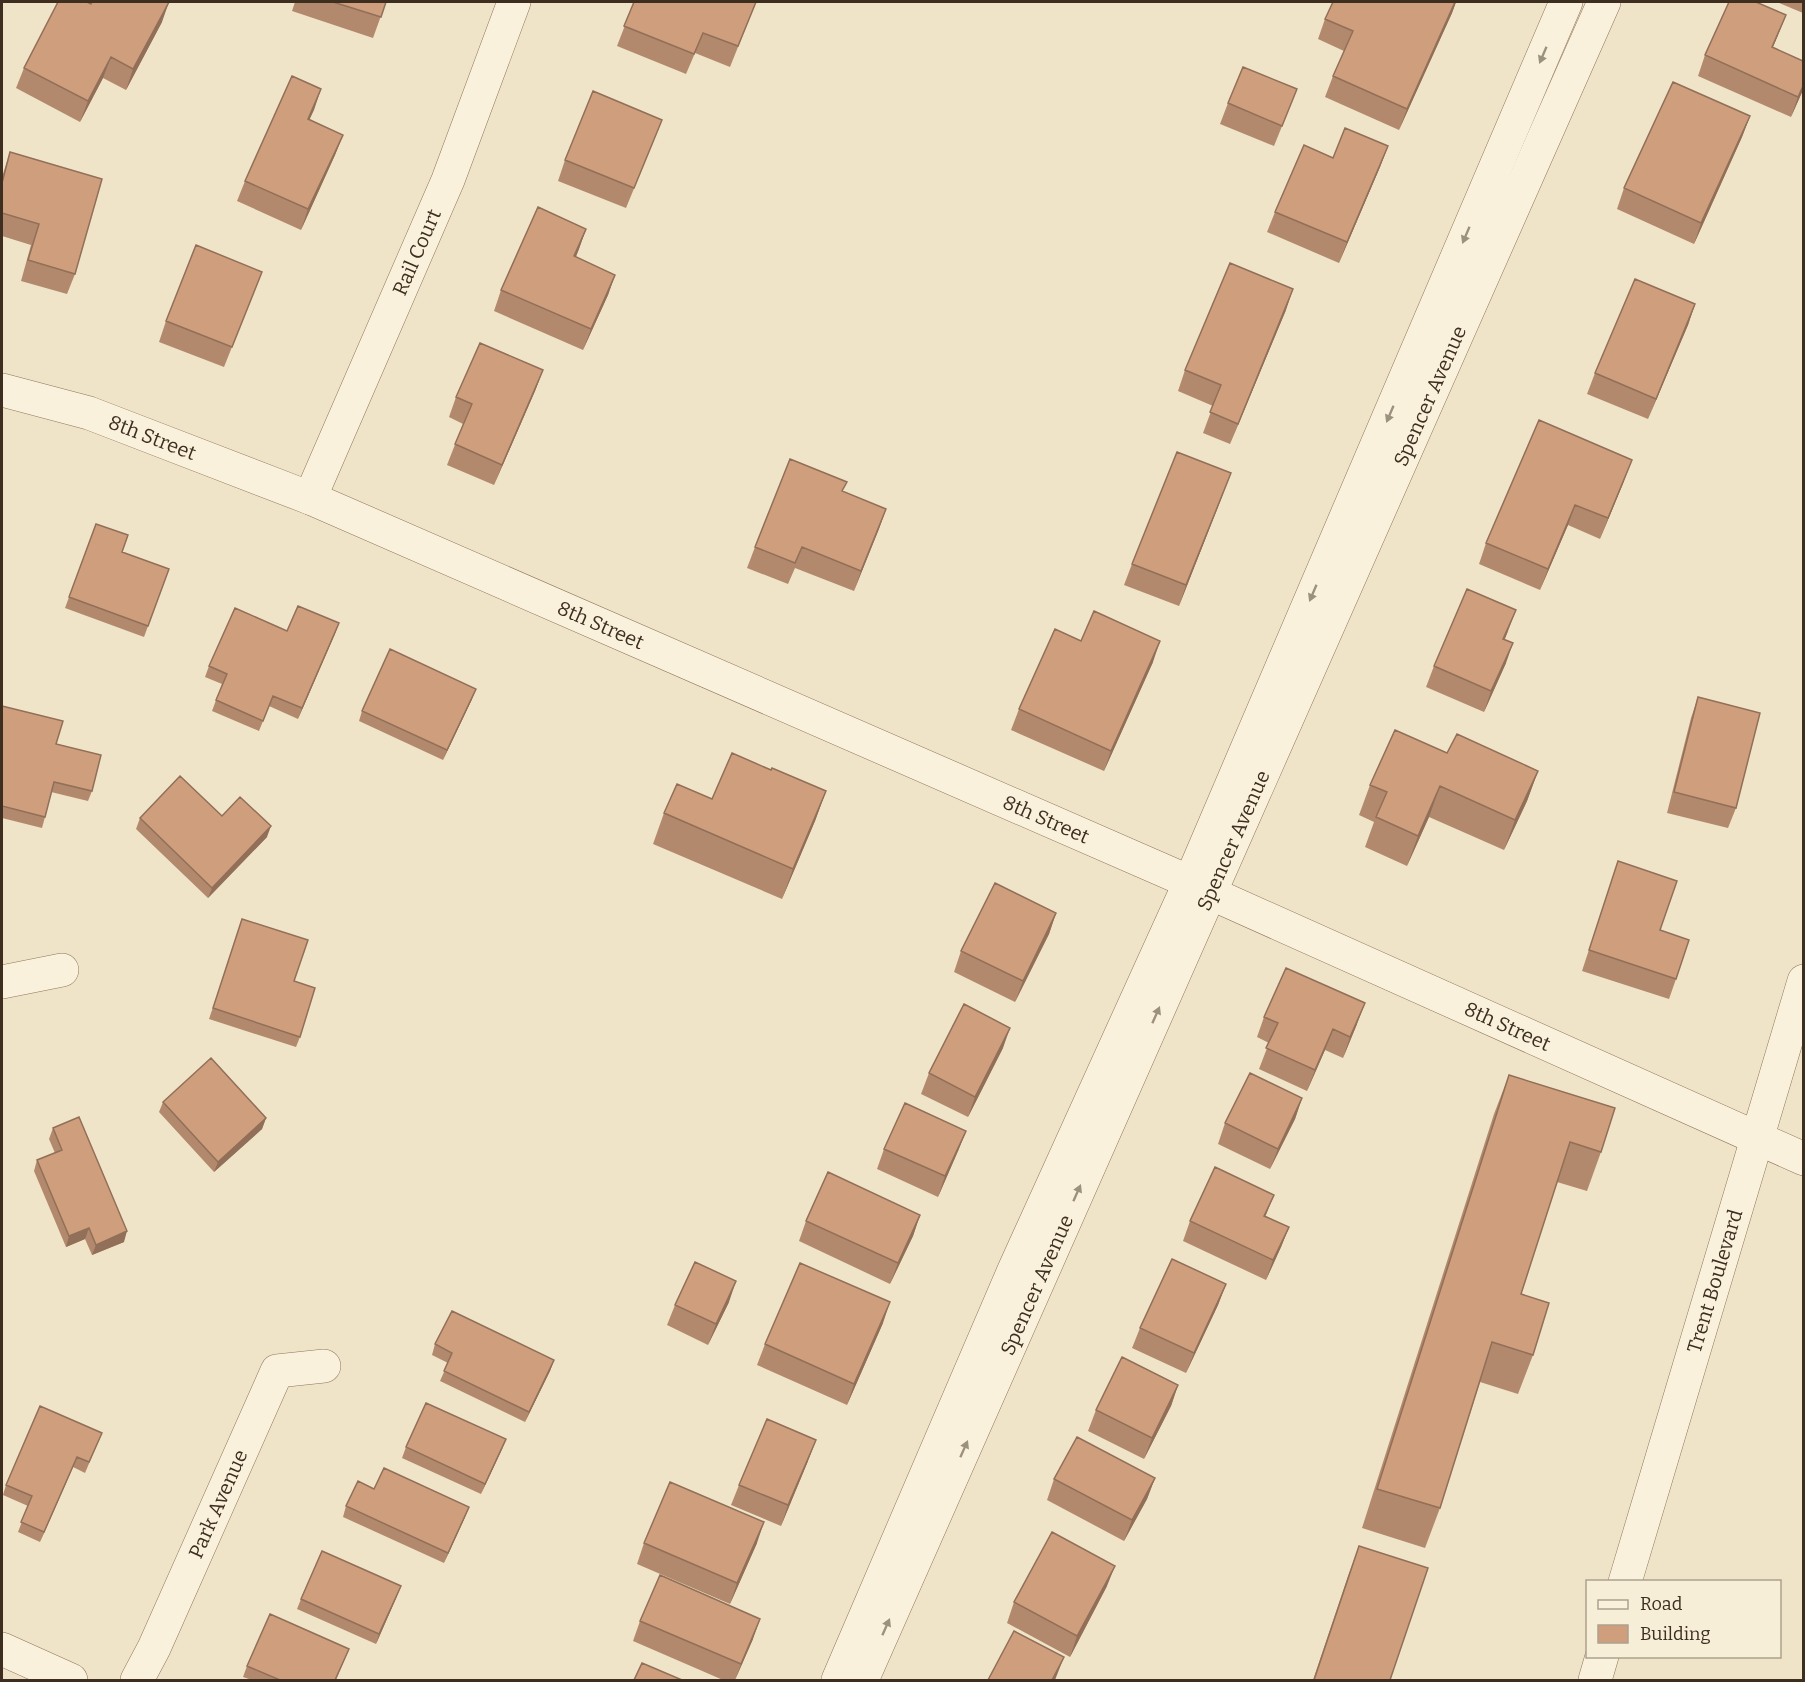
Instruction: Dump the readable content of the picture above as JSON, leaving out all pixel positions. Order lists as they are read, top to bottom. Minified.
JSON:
{"streets":{"street":["Rail Court","Spencer Avenue","8th Street","Trent Boulevard","Park Avenue"]},"crossings":[["Rail Court","8th Street"],["Spencer Avenue","8th Street"],["8th Street","Trent Boulevard"]],"legend":["Road","Building"]}
